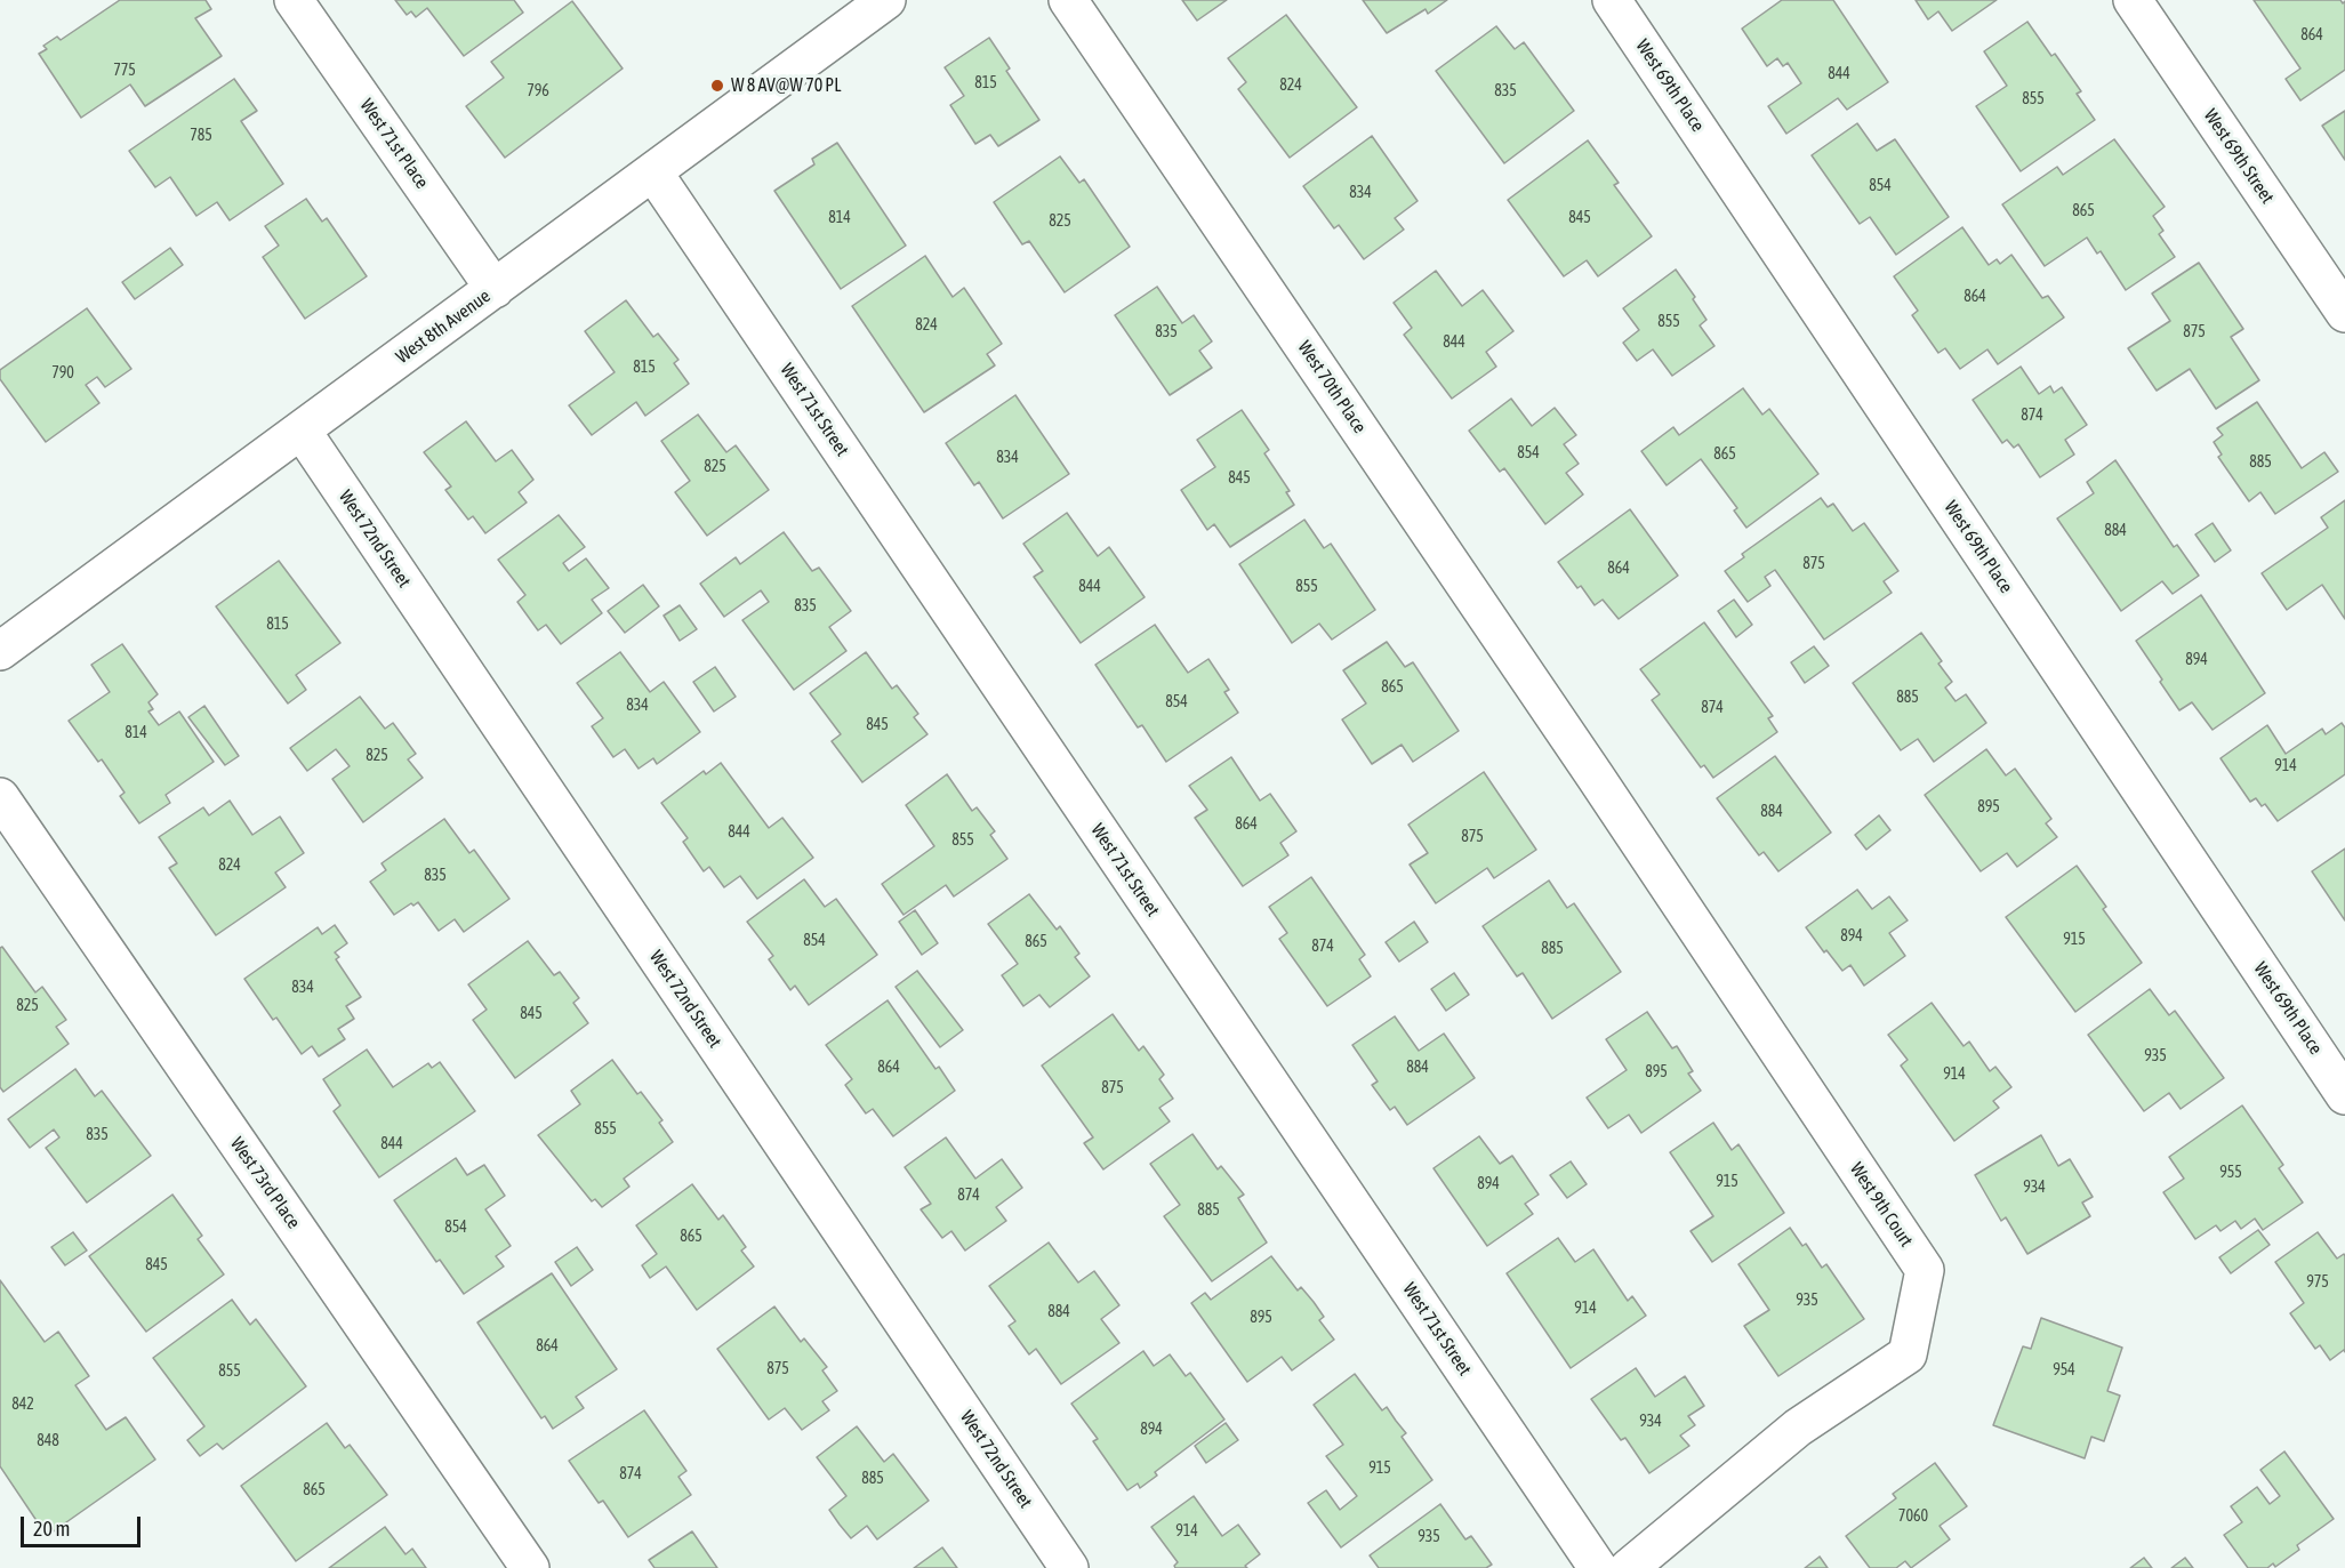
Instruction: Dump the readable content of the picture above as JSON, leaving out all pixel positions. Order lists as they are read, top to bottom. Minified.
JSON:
{"streets":{"street":["West 69th Place","West 71st Place","West 69th Street","West 8th Avenue","West 70th Place","West 71st Street","West 72nd Street","West 73rd Place","West 9th Court"]},"crossings":[["West 71st Place","West 8th Avenue"],["West 8th Avenue","West 71st Street"],["West 8th Avenue","West 72nd Street"],["West 70th Place","West 9th Court"]],"places":["W 8 AV@W 70 PL"],"house_numbers":["864","775","844","815","824","796","835","855","785","854","834","865","814","845","825","864","855","824","835","875","844","815","790","874","854","865","834","885","825","845","884","875","864","844","855","835","815","894","865","885","854","834","874","845","814","825","914","895","884","864","844","875","855","824","835","894","915","854","865","874","885","834","825","845","935","864","884","895","914","875","855","835","844","955","915","894","934","874","885","854","865","845","975","935","914","884","895","864","875","954","855","842","934","894","848","915","874","885","865","7060","914","935"],"scale_bar":"20 m"}
